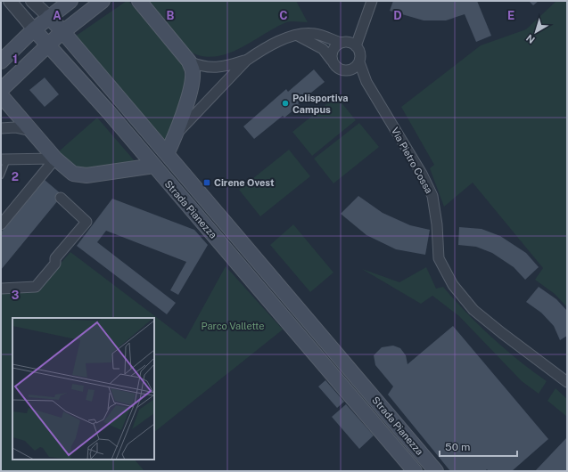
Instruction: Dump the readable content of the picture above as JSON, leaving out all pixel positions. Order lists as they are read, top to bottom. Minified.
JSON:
{"streets":{"main road":["Strada Pianezza"],"street":["Via Pietro Cossa"]},"parks":["Parco Vallette"],"places":{"other":["Polisportiva Campus"],"transit":["Cirene Ovest"]},"scale_bar":"50 m","north":"bottom left","grid":{"columns":["A","B","C","D","E"],"rows":["1","2","3"]}}
